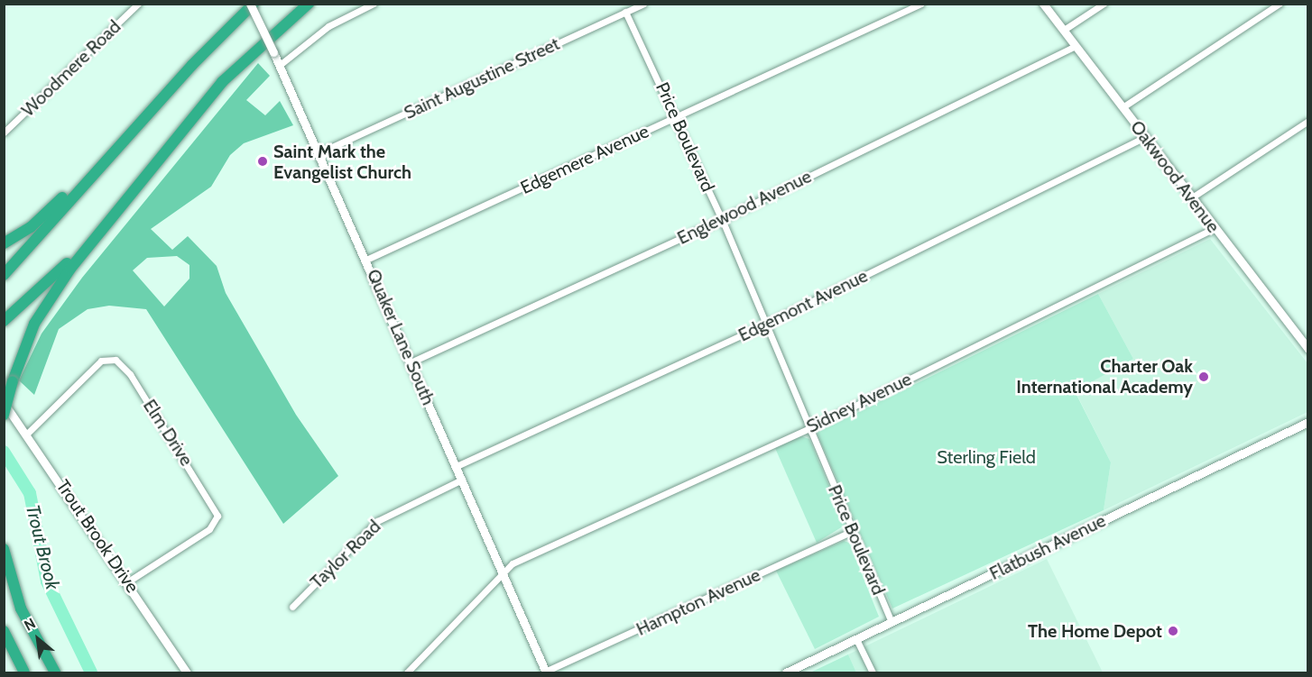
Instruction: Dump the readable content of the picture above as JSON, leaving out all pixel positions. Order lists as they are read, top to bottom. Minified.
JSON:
{"streets":{"main road":["Oakwood Avenue","Quaker Lane South","Trout Brook Drive","Flatbush Avenue"],"street":["Woodmere Road","Saint Augustine Street","Price Boulevard","Edgemere Avenue","Englewood Avenue","Edgemont Avenue","Sidney Avenue","Elm Drive","Taylor Road","Hampton Avenue"]},"crossings":[["Saint Augustine Street","Price Boulevard"],["Saint Augustine Street","Quaker Lane South"],["Price Boulevard","Edgemere Avenue"],["Price Boulevard","Englewood Avenue"],["Price Boulevard","Edgemont Avenue"],["Price Boulevard","Sidney Avenue"],["Price Boulevard","Flatbush Avenue"],["Price Boulevard","Hampton Avenue"],["Edgemere Avenue","Quaker Lane South"],["Oakwood Avenue","Englewood Avenue"],["Oakwood Avenue","Edgemont Avenue"],["Oakwood Avenue","Sidney Avenue"],["Englewood Avenue","Quaker Lane South"],["Edgemont Avenue","Quaker Lane South"],["Quaker Lane South","Sidney Avenue"],["Quaker Lane South","Taylor Road"],["Quaker Lane South","Hampton Avenue"],["Elm Drive","Trout Brook Drive"]],"water":["Trout Brook"],"parks":["Sterling Field"],"places":["Saint Mark the Evangelist Church","Charter Oak International Academy","The Home Depot"],"north":"top left"}
